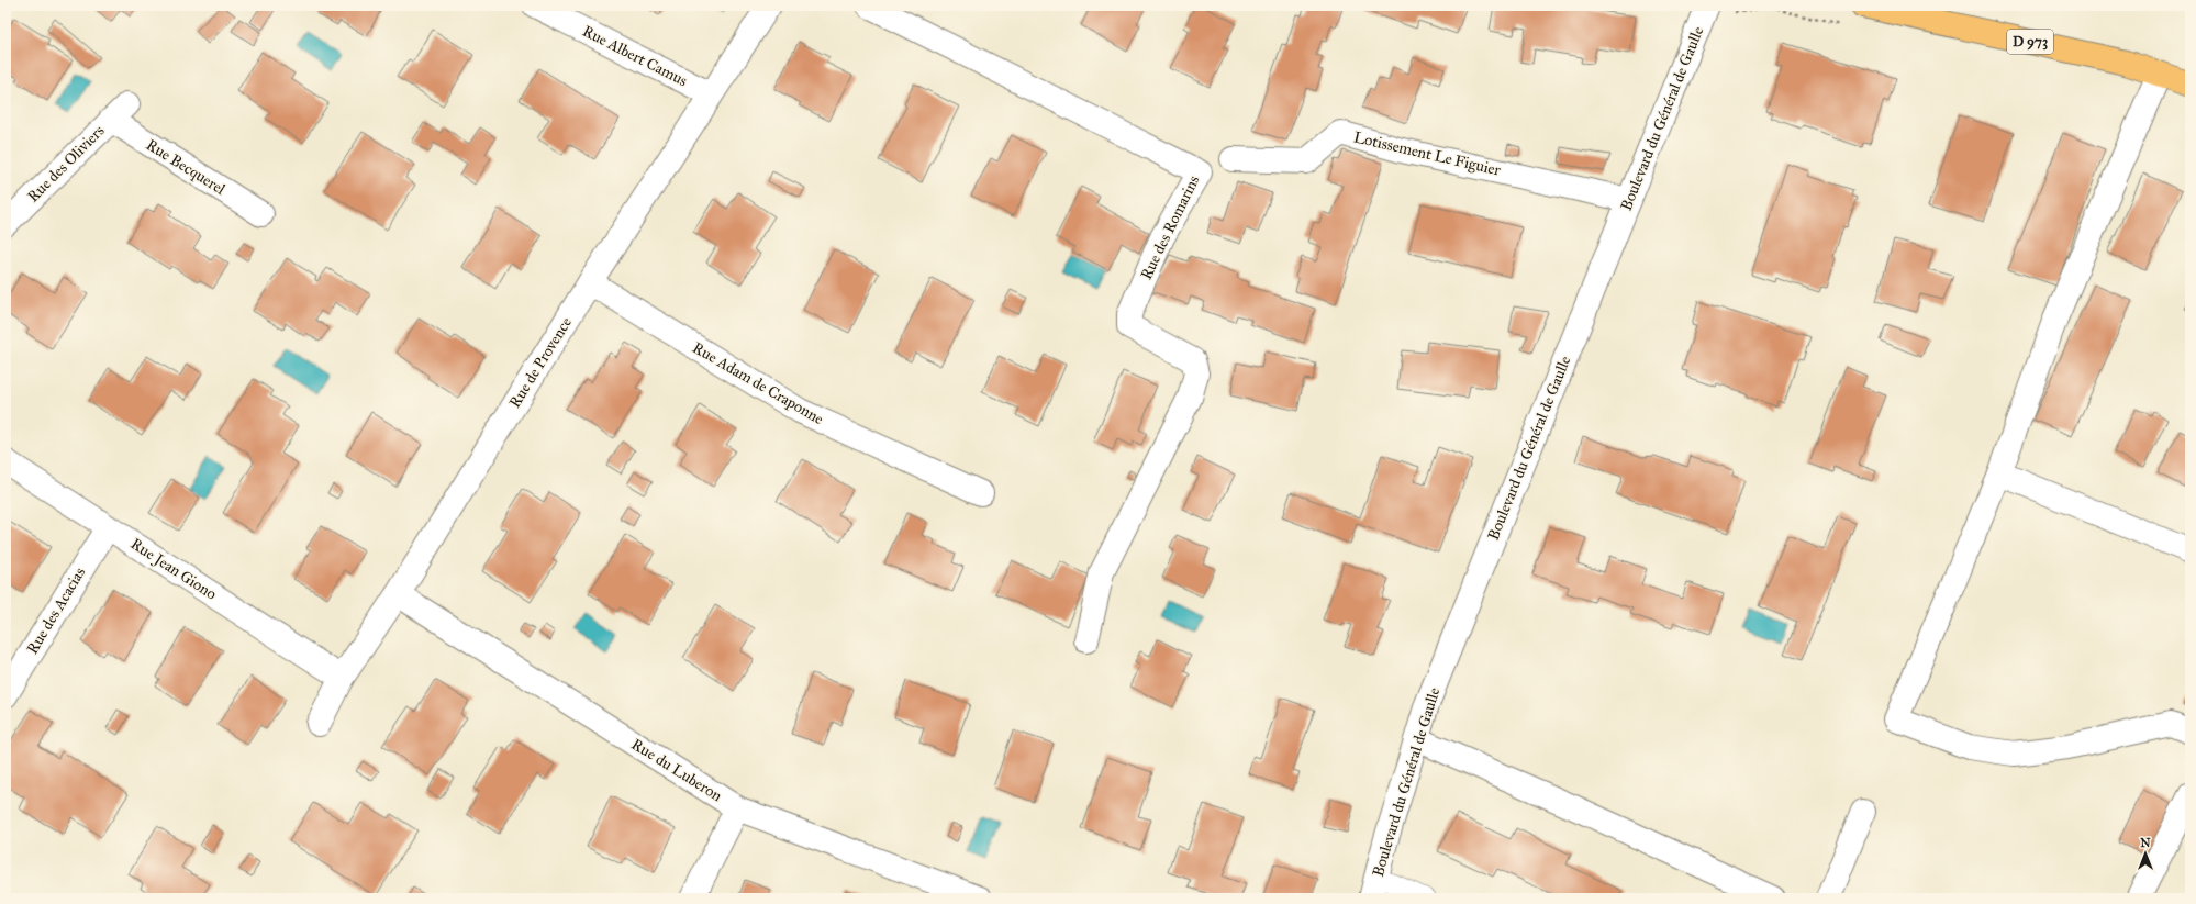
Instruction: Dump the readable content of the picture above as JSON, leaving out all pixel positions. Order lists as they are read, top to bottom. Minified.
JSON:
{"streets":{"main road":["D 973"],"street":["Rue Albert Camus","Boulevard du Général de Gaulle","Lotissement Le Figuier","Rue des Oliviers","Rue Becquerel","Rue des Romarins","Rue de Provence","Rue Adam de Craponne","Rue Jean Giono","Rue des Acacias","Rue du Luberon"]},"crossings":[["Rue Albert Camus","Rue de Provence"],["Boulevard du Général de Gaulle","Lotissement Le Figuier"],["Rue des Oliviers","Rue Becquerel"],["Rue de Provence","Rue Adam de Craponne"],["Rue de Provence","Rue Jean Giono"],["Rue de Provence","Rue du Luberon"],["Rue Jean Giono","Rue des Acacias"]],"north":"top"}
